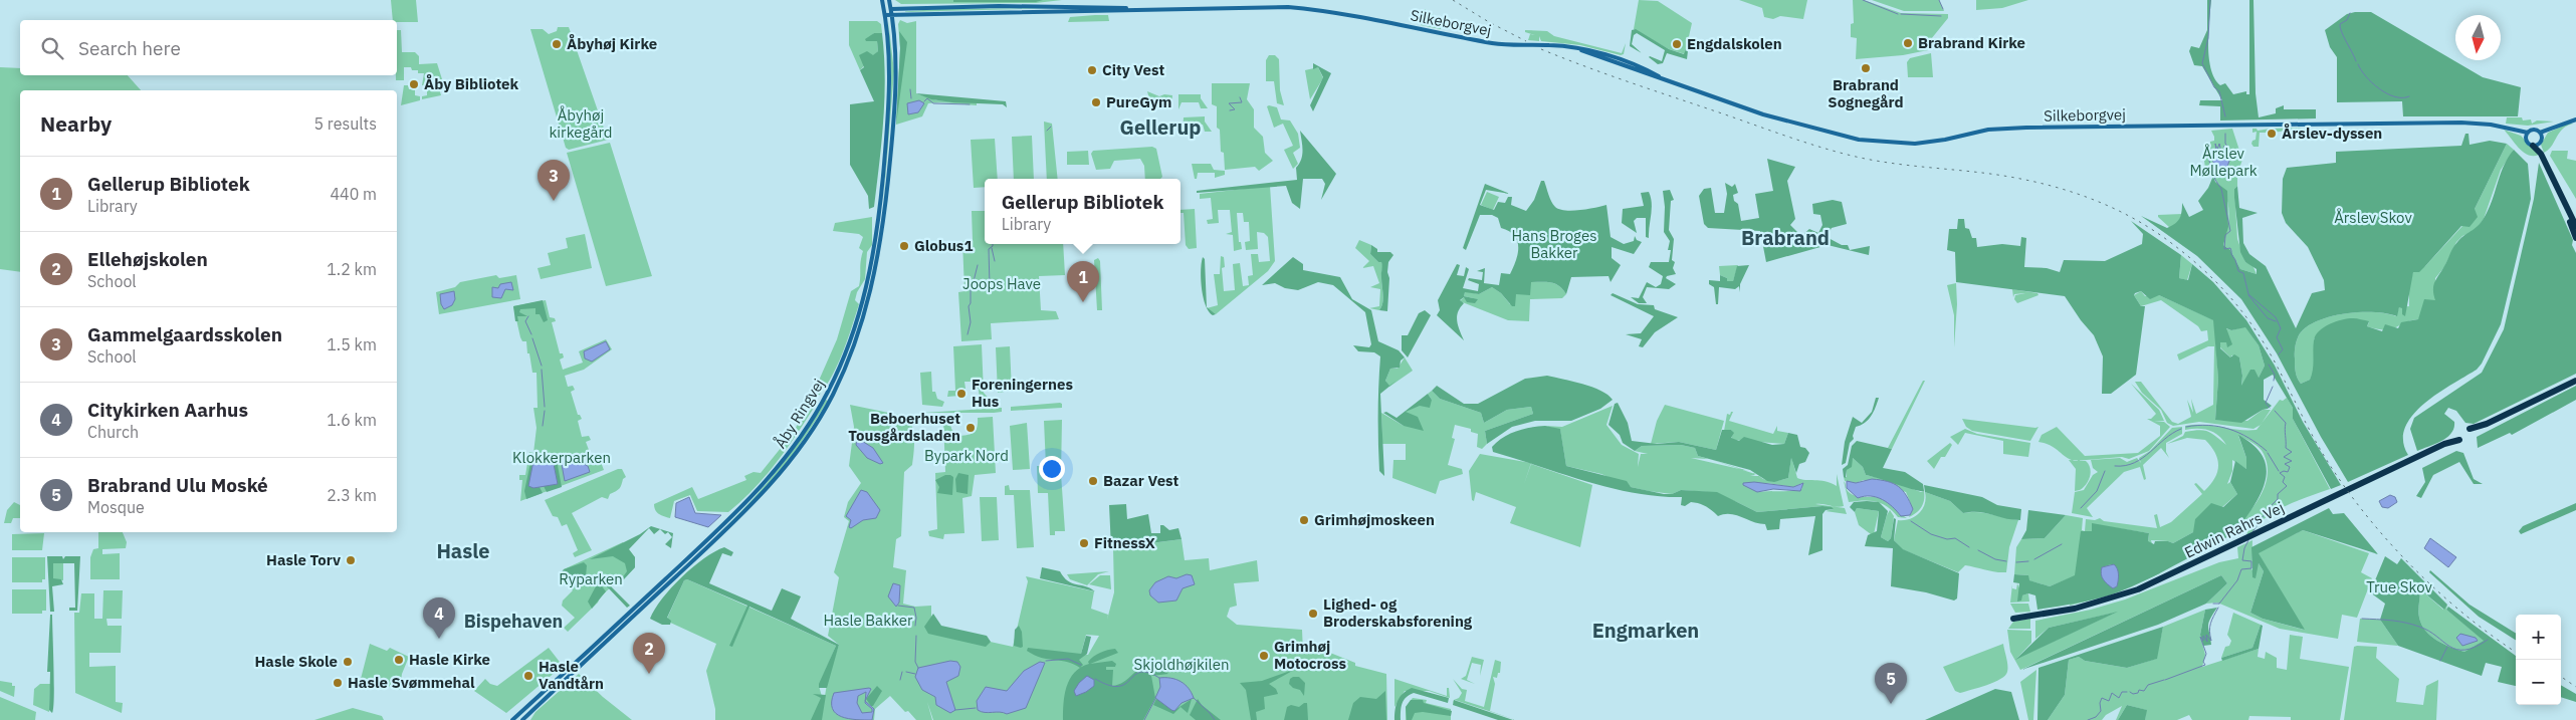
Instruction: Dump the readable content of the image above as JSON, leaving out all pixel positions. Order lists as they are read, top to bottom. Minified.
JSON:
{"streets":{"highway":["Edwin Rahrs Vej"],"main road":["Silkeborgvej","Åby Ringvej"]},"crossings":[["Silkeborgvej","Åby Ringvej"]],"districts":["Gellerup","Brabrand","Hasle","Bispehaven","Engmarken"],"parks":["Åbyhøj kirkegård","Årslev Møllepark","Årslev Skov","Hans Broges Bakker","Joops Have","Bypark Nord","Klokkerparken","Ryparken","True Skov","Hasle Bakker","Skjoldhøjkilen"],"places":["Brabrand Kirke","Åbyhøj Kirke","Engdalskolen","Brabrand Sognegård","City Vest","Åby Bibliotek","PureGym","Årslev-dyssen","Globus1","Foreningernes Hus","Beboerhuset Tousgårdsladen","Bazar Vest","Grimhøjmoskeen","FitnessX","Hasle Torv","Lighed- og Broderskabsforening","Grimhøj Motocross","Hasle Kirke","Hasle Skole","Hasle Vandtårn","Hasle Svømmehal"],"north":"bottom","page":{"search":"Search here","heading":["Nearby","5 results"],"list":[{"mark":"1","name":"Gellerup Bibliotek","note":"Library","value":"440 m"},{"mark":"2","name":"Ellehøjskolen","note":"School","value":"1.2 km"},{"mark":"3","name":"Gammelgaardsskolen","note":"School","value":"1.5 km"},{"mark":"4","name":"Citykirken Aarhus","note":"Church","value":"1.6 km"},{"mark":"5","name":"Brabrand Ulu Moské","note":"Mosque","value":"2.3 km"}],"pins":["3","1","4","2","5"],"popup":["Gellerup Bibliotek","Library"],"map_buttons":["+","−"]}}
